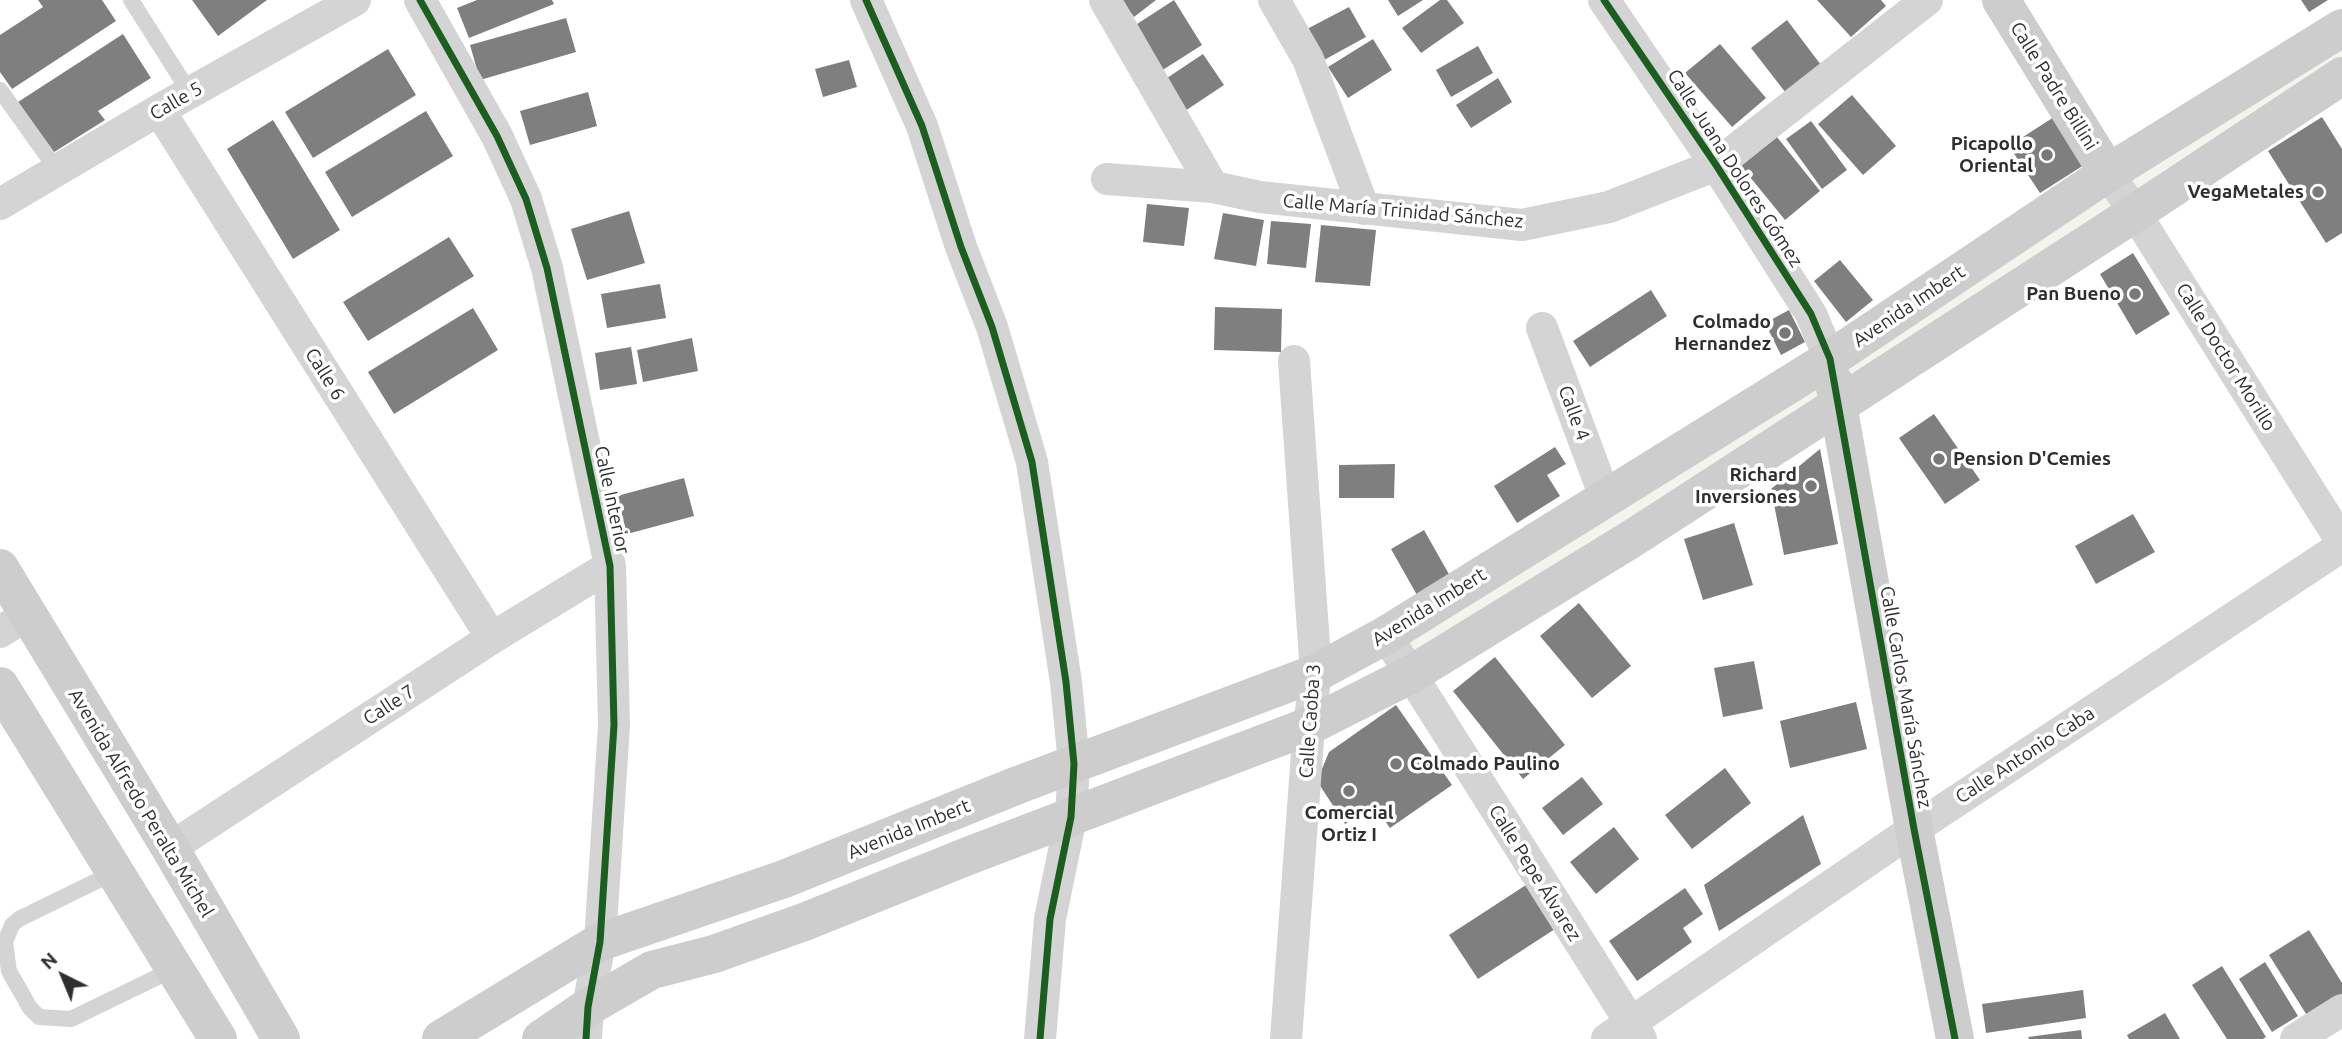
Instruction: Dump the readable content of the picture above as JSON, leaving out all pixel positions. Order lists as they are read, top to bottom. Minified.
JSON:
{"streets":{"main road":["Calle Padre Billini","Avenida Imbert","Calle Carlos María Sánchez","Avenida Alfredo Peralta Michel"],"street":["Calle 5","Calle Juana Dolores Gómez","Calle María Trinidad Sánchez","Calle Doctor Morillo","Calle 6","Calle 4","Calle Interior","Calle 7","Calle Caoba 3","Calle Antonio Caba","Calle Pepe Álvarez"]},"crossings":[["Calle Padre Billini","Avenida Imbert"],["Calle Padre Billini","Calle Doctor Morillo"],["Calle 5","Calle 6"],["Calle Juana Dolores Gómez","Calle María Trinidad Sánchez"],["Calle Juana Dolores Gómez","Avenida Imbert"],["Calle Juana Dolores Gómez","Calle Carlos María Sánchez"],["Avenida Imbert","Calle Doctor Morillo"],["Avenida Imbert","Calle 4"],["Avenida Imbert","Calle Interior"],["Avenida Imbert","Calle Carlos María Sánchez"],["Avenida Imbert","Calle Caoba 3"],["Avenida Imbert","Calle Pepe Álvarez"],["Calle Doctor Morillo","Calle Antonio Caba"],["Calle 6","Calle 7"],["Calle Interior","Calle 7"],["Calle Carlos María Sánchez","Calle Antonio Caba"],["Calle 7","Avenida Alfredo Peralta Michel"],["Calle Antonio Caba","Calle Pepe Álvarez"]],"places":["Picapollo Oriental","VegaMetales","Pan Bueno","Colmado Hernandez","Pension D'Cemies","Richard Inversiones","Colmado Paulino","Comercial Ortiz I"],"north":"top left"}
